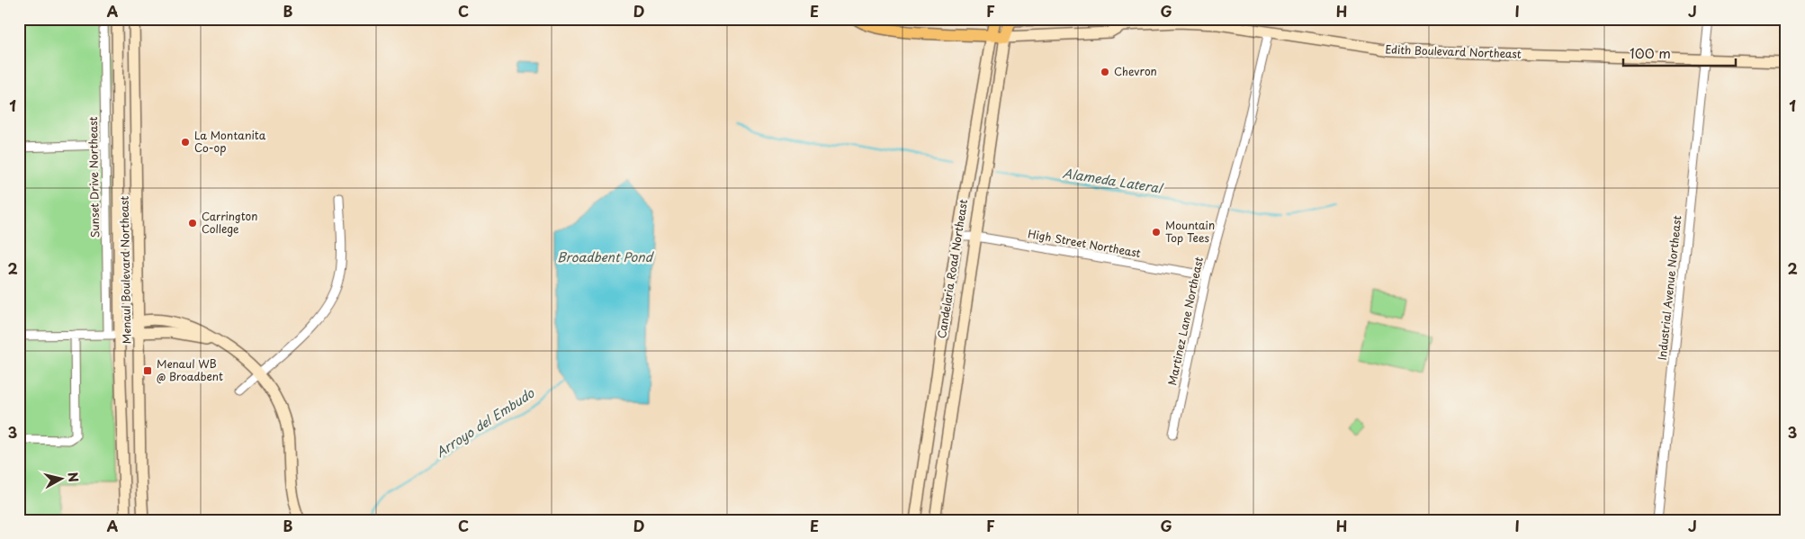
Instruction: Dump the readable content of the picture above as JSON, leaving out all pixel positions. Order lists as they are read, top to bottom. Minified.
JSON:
{"streets":{"main road":["Edith Boulevard Northeast","Candelaria Road Northeast","Menaul Boulevard Northeast"],"street":["Sunset Drive Northeast","High Street Northeast","Industrial Avenue Northeast","Martinez Lane Northeast"]},"crossings":[["Edith Boulevard Northeast","Candelaria Road Northeast"],["Edith Boulevard Northeast","Industrial Avenue Northeast"],["Edith Boulevard Northeast","Martinez Lane Northeast"],["High Street Northeast","Candelaria Road Northeast"],["High Street Northeast","Martinez Lane Northeast"]],"water":["Alameda Lateral","Broadbent Pond","Arroyo del Embudo"],"places":{"other":["Chevron","La Montanita Co-op","Carrington College","Mountain Top Tees"],"transit":["Menaul WB @ Broadbent"]},"scale_bar":"100 m","north":"right","grid":{"columns":["A","B","C","D","E","F","G","H","I","J"],"rows":["1","2","3"]}}
